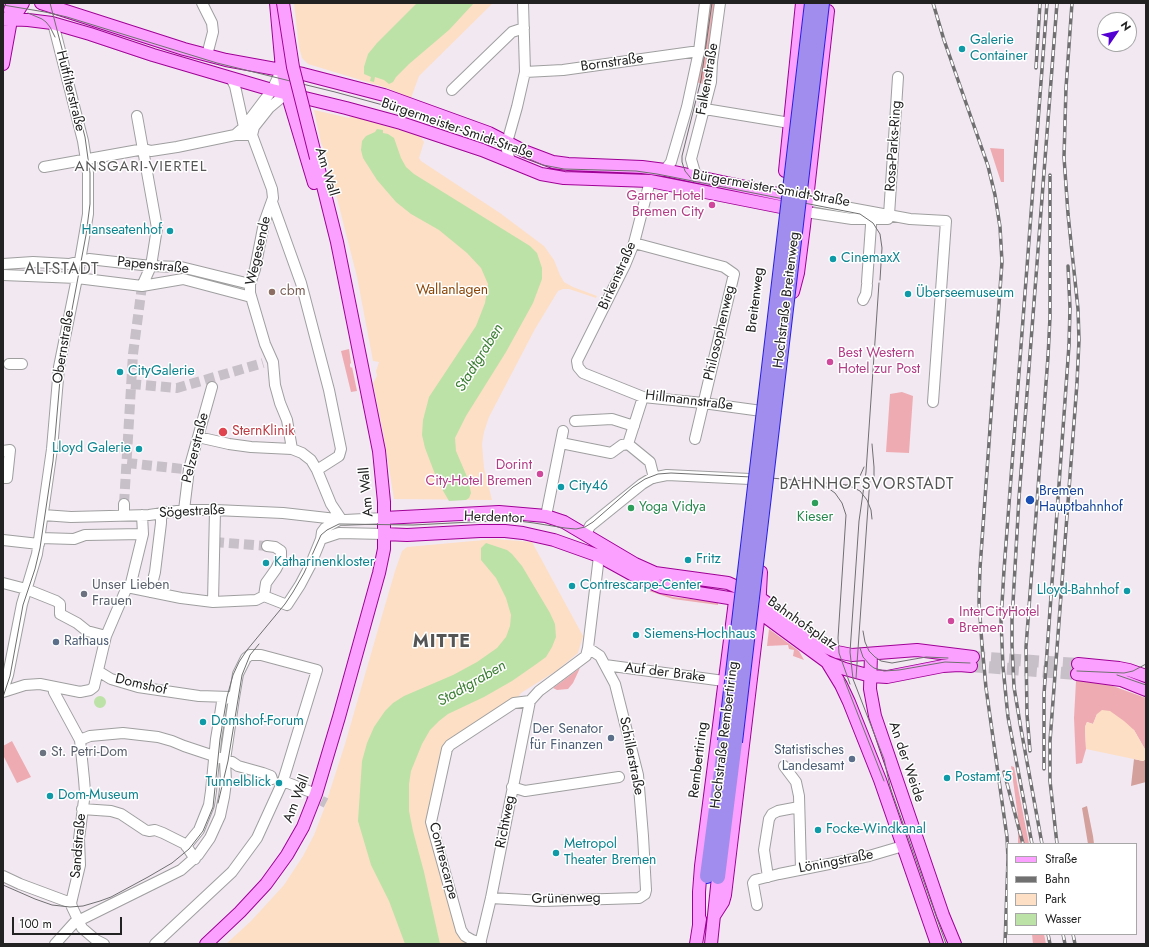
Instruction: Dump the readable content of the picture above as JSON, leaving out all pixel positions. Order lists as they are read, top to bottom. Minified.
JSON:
{"streets":{"highway":["Hochstraße Breitenweg","Hochstraße Rembertiring"],"main road":["Bürgermeister-Smidt-Straße","Am Wall","Breitenweg","Herdentor","Bahnhofsplatz","Rembertiring","An der Weide"],"street":["Bornstraße","Falkenstraße","Hutfilterstraße","Rosa-Parks-Ring","Wegesende","Papenstraße","Birkenstraße","Philosophenweg","Obernstraße","Hillmannstraße","Pelzerstraße","Sögestraße","Auf der Brake","Domshof","Schillerstraße","Richtweg","Sandstraße","Contrescarpe","Löningstraße","Grünenweg"]},"crossings":[["Bornstraße","Falkenstraße"],["Falkenstraße","Bürgermeister-Smidt-Straße"],["Hutfilterstraße","Bürgermeister-Smidt-Straße"],["Hutfilterstraße","Obernstraße"],["Bürgermeister-Smidt-Straße","Rosa-Parks-Ring"],["Bürgermeister-Smidt-Straße","Am Wall"],["Bürgermeister-Smidt-Straße","Birkenstraße"],["Bürgermeister-Smidt-Straße","Breitenweg"],["Am Wall","Sögestraße"],["Am Wall","Herdentor"],["Wegesende","Papenstraße"],["Papenstraße","Obernstraße"],["Birkenstraße","Philosophenweg"],["Birkenstraße","Hillmannstraße"],["Breitenweg","Hochstraße Breitenweg"],["Breitenweg","Hillmannstraße"],["Breitenweg","Herdentor"],["Breitenweg","Bahnhofsplatz"],["Breitenweg","Hochstraße Rembertiring"],["Breitenweg","Rembertiring"],["Hochstraße Breitenweg","Herdentor"],["Hochstraße Breitenweg","Bahnhofsplatz"],["Hochstraße Breitenweg","Hochstraße Rembertiring"],["Hochstraße Breitenweg","Rembertiring"],["Philosophenweg","Hillmannstraße"],["Obernstraße","Sögestraße"],["Pelzerstraße","Sögestraße"],["Sögestraße","Herdentor"],["Herdentor","Bahnhofsplatz"],["Herdentor","Hochstraße Rembertiring"],["Herdentor","Rembertiring"],["Bahnhofsplatz","Hochstraße Rembertiring"],["Bahnhofsplatz","Rembertiring"],["Bahnhofsplatz","An der Weide"],["Auf der Brake","Schillerstraße"],["Auf der Brake","Rembertiring"],["Hochstraße Rembertiring","Rembertiring"],["Schillerstraße","Grünenweg"],["Richtweg","Contrescarpe"],["Richtweg","Grünenweg"]],"districts":["ANSGARI-VIERTEL","ALTSTADT","BAHNHOFSVORSTADT","MITTE"],"water":["Stadtgraben"],"parks":["Wallanlagen"],"places":["Galerie Container","Garner Hotel Bremen City","Hanseatenhof","CinemaxX","cbm","Überseemuseum","Best Western Hotel zur Post","CityGalerie","SternKlinik","Lloyd Galerie","Dorint City-Hotel Bremen","City46","Bremen Hauptbahnhof","Kieser","Yoga Vidya","Fritz","Katharinenkloster","Contrescarpe-Center","Lloyd-Bahnhof","Unser Lieben Frauen","InterCityHotel Bremen","Siemens-Hochhaus","Rathaus","Domshof-Forum","Der Senator für Finanzen","St. Petri-Dom","Statistisches Landesamt","Postamt 5","Tunnelblick","Dom-Museum","Focke-Windkanal","Metropol Theater Bremen"],"legend":["Straße","Bahn","Park","Wasser"],"scale_bar":"100 m","north":"top right"}
